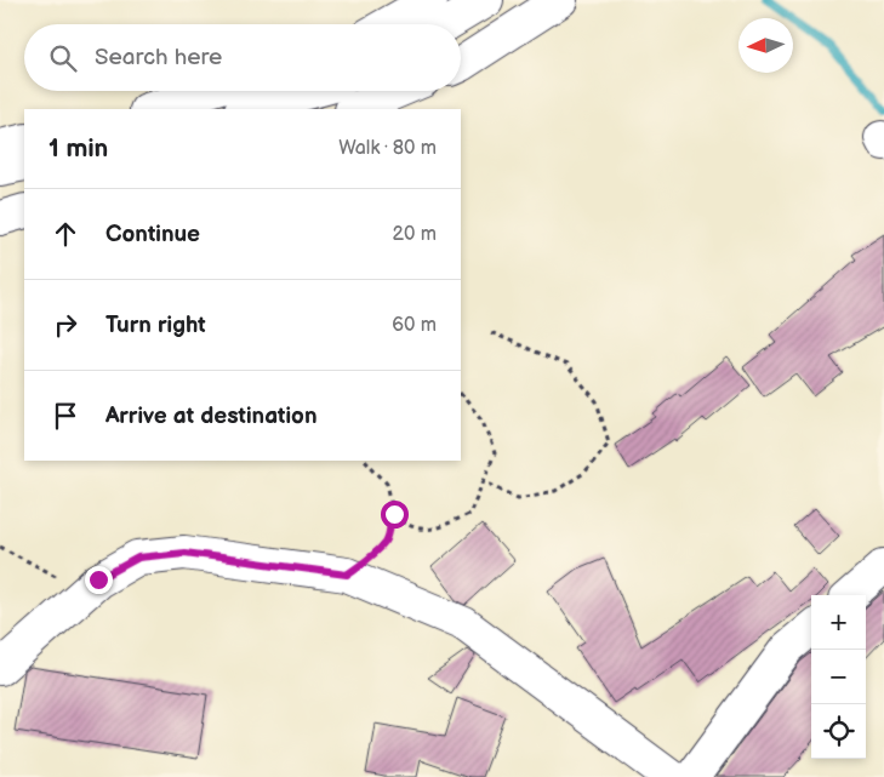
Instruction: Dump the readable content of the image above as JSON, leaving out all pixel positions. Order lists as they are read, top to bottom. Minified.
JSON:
{"north":"left","page":{"search":"Search here","heading":["1 min","Walk · 80 m"],"list":[["Continue","20 m"],["Turn right","60 m"],"Arrive at destination"],"map_buttons":["+","−"]}}
